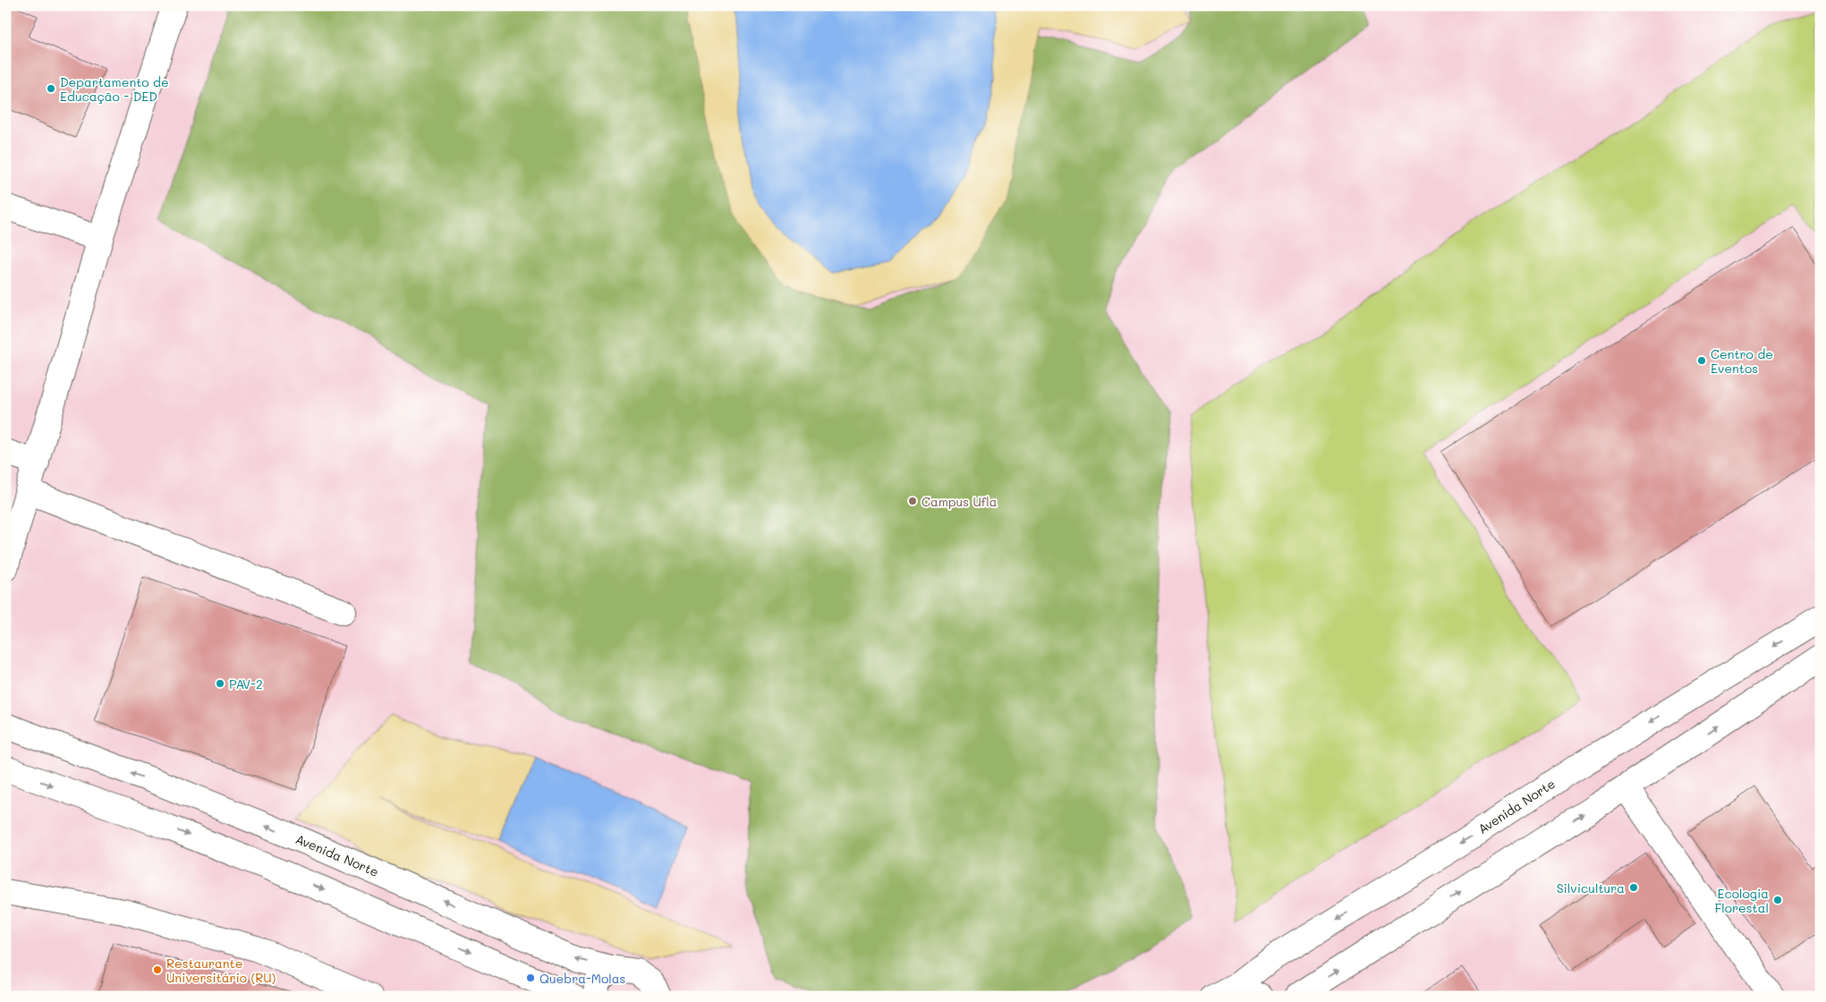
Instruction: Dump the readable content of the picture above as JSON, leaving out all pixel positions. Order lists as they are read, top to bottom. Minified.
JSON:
{"streets":{"street":["Avenida Norte"]},"one_way":["Avenida Norte"],"places":["Departamento de Educação - DED","Centro de Eventos","Campus Ufla","PAV-2","Silvicultura","Ecologia Florestal","Restaurante Universitário (RU)","Quebra-Molas"]}
